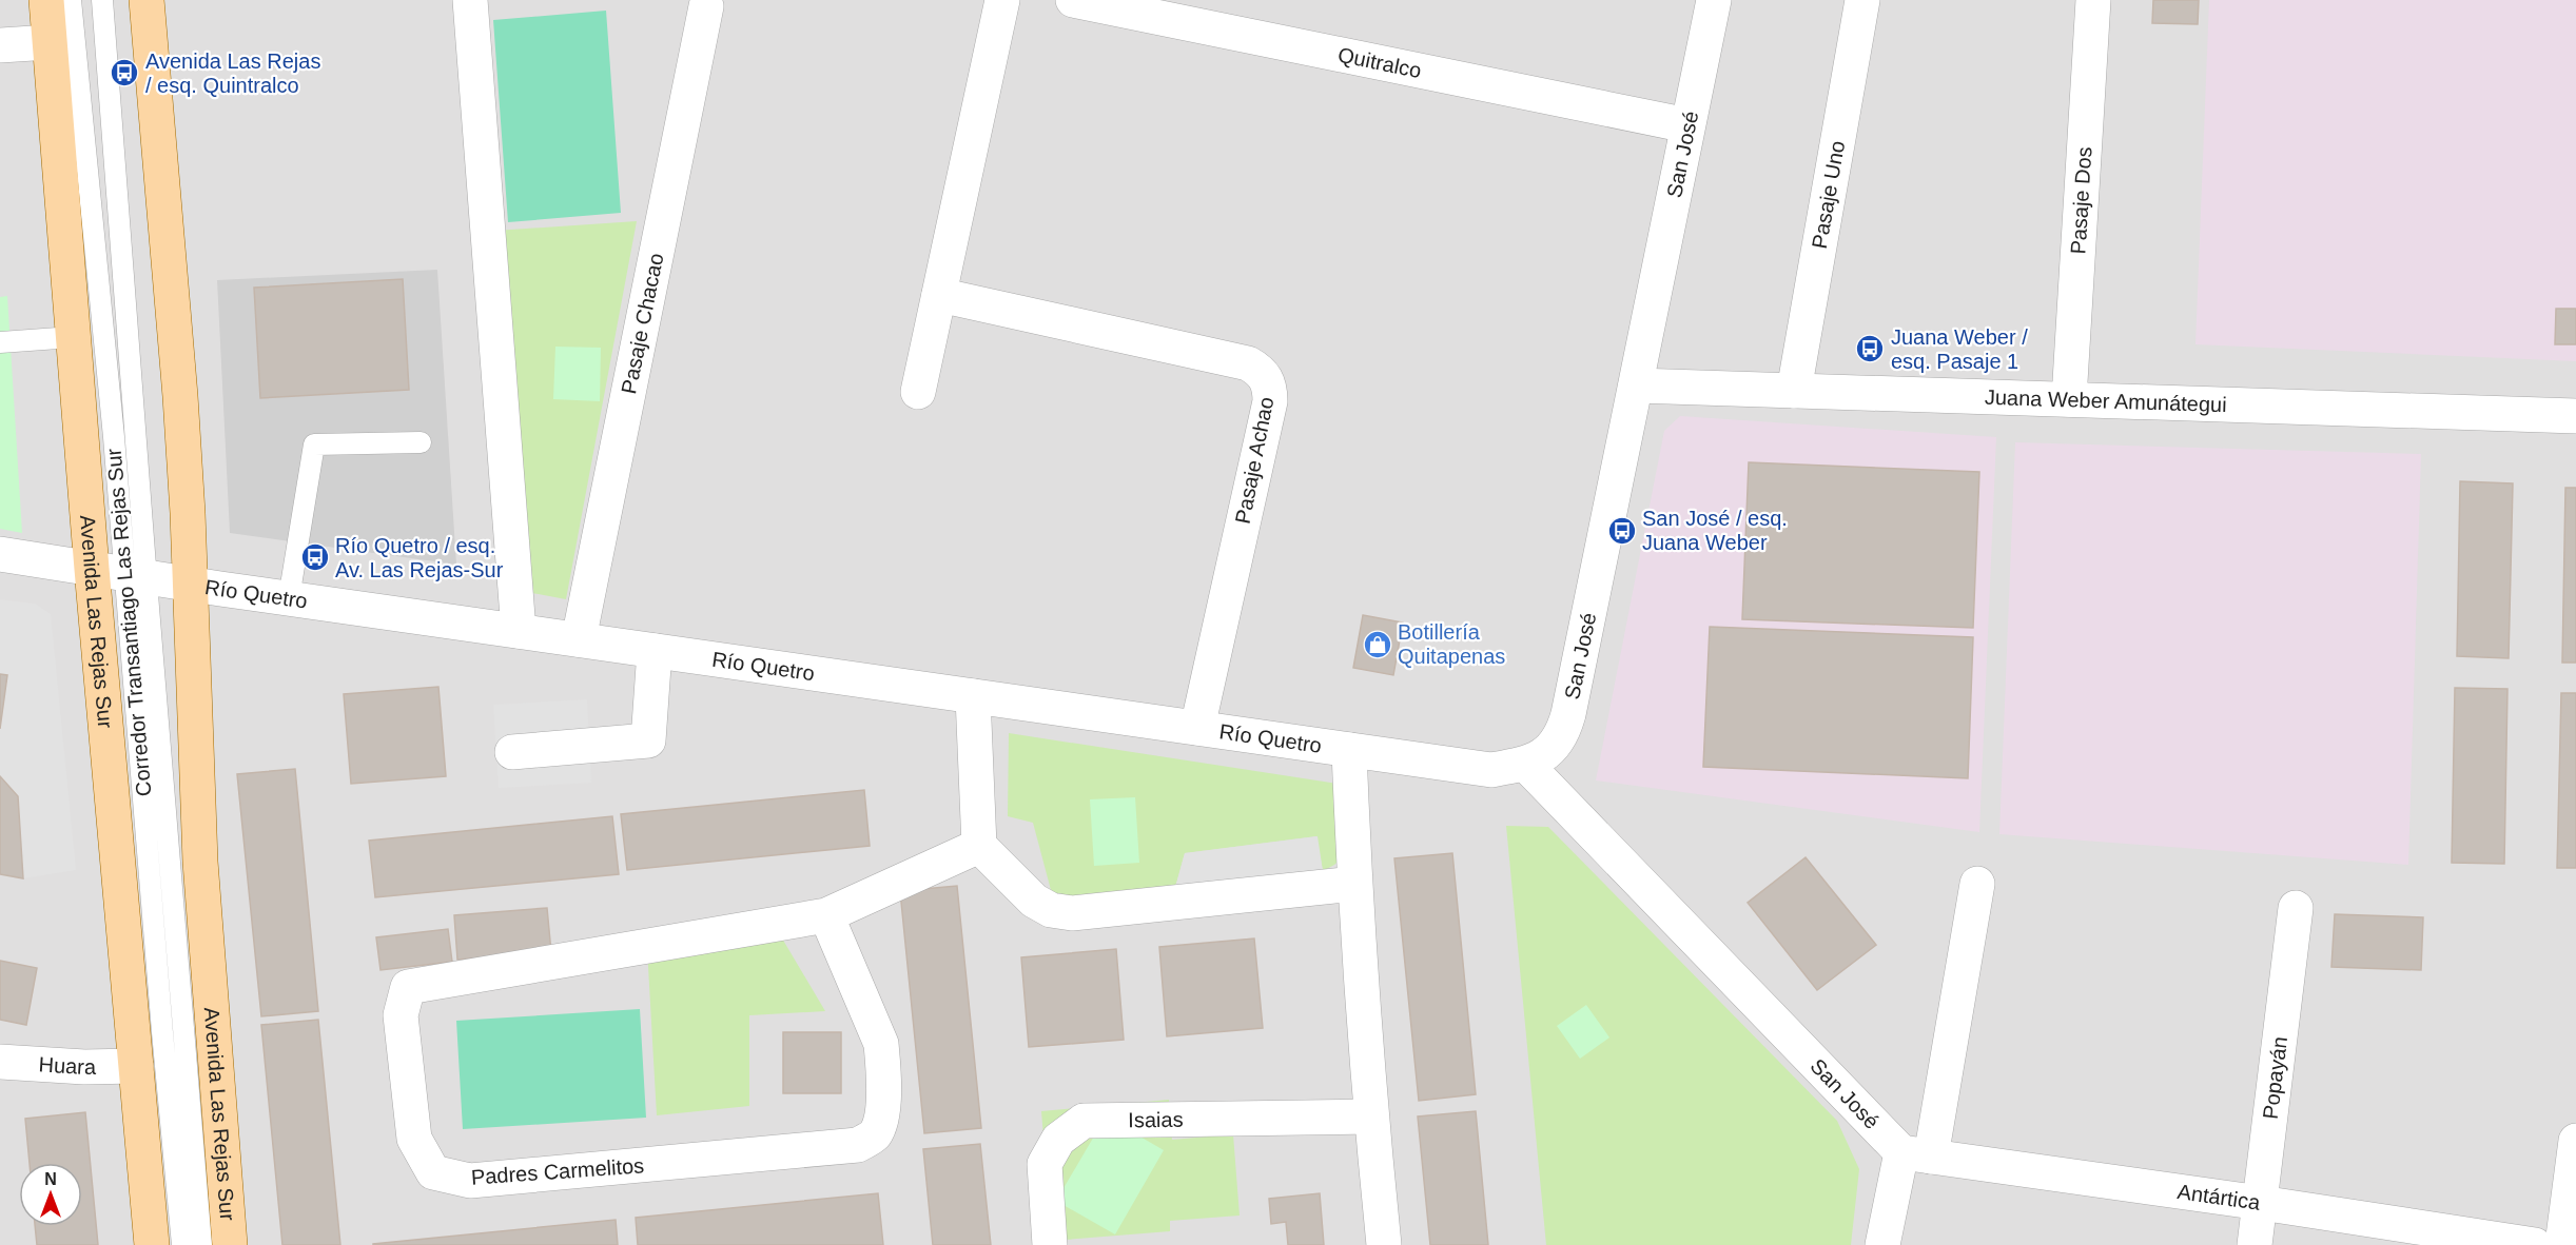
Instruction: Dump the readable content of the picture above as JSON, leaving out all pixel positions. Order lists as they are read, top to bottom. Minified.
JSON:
{"streets":{"main road":["Avenida Las Rejas Sur"],"street":["Quitralco","San José","Pasaje Uno","Pasaje Dos","Pasaje Chacao","Juana Weber Amunátegui","Pasaje Achao","Río Quetro","Huara","Popayán","Isaias","Padres Carmelitos","Antártica"],"lane":["Corredor Transantiago Las Rejas Sur"]},"crossings":[["Quitralco","San José"],["San José","Juana Weber Amunátegui"],["San José","Río Quetro"],["San José","Antártica"],["Pasaje Uno","Juana Weber Amunátegui"],["Pasaje Dos","Juana Weber Amunátegui"],["Pasaje Chacao","Río Quetro"],["Pasaje Achao","Río Quetro"],["Río Quetro","Avenida Las Rejas Sur"],["Río Quetro","Corredor Transantiago Las Rejas Sur"],["Avenida Las Rejas Sur","Corredor Transantiago Las Rejas Sur"],["Avenida Las Rejas Sur","Huara"],["Popayán","Antártica"]],"places":{"bus stop":["Avenida Las Rejas / esq. Quintralco","Juana Weber / esq. Pasaje 1","San José / esq. Juana Weber","Río Quetro / esq. Av. Las Rejas-Sur"],"shop":["Botillería Quitapenas"]},"north":"top"}
